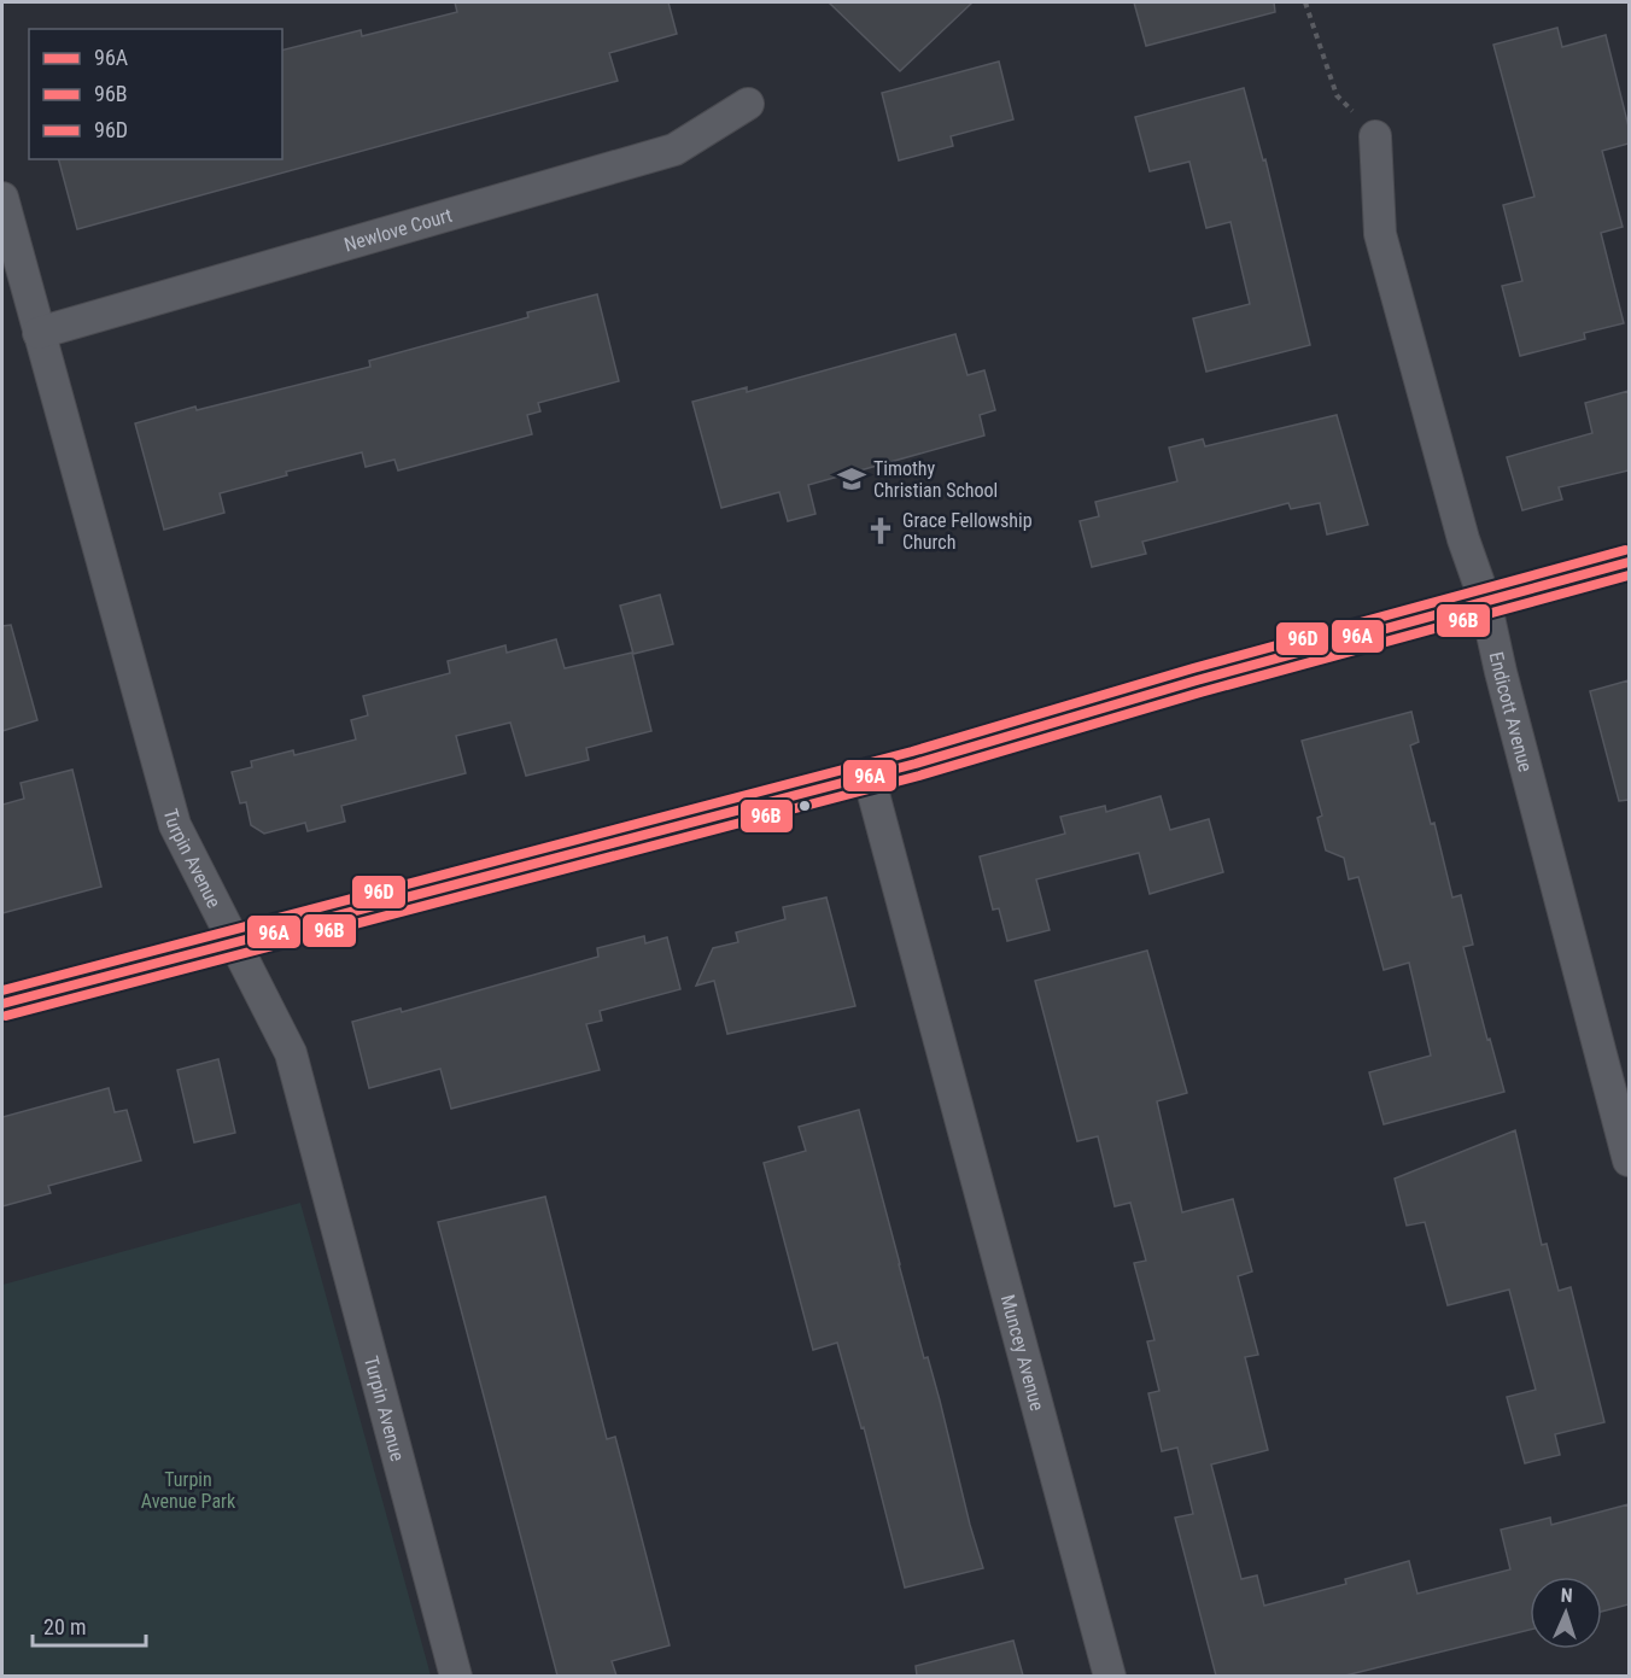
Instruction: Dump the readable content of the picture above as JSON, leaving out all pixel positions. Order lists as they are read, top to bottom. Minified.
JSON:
{"streets":{"street":["Newlove Court","Endicott Avenue","Turpin Avenue","Muncey Avenue"]},"crossings":[["Newlove Court","Turpin Avenue"]],"parks":["Turpin Avenue Park"],"places":{"school or university":["Timothy Christian School"],"church":["Grace Fellowship Church"]},"lines":["transit line 96D","transit line 96A","transit line 96B"],"legend":["96A","96B","96D"],"scale_bar":"20 m","north":"top"}
